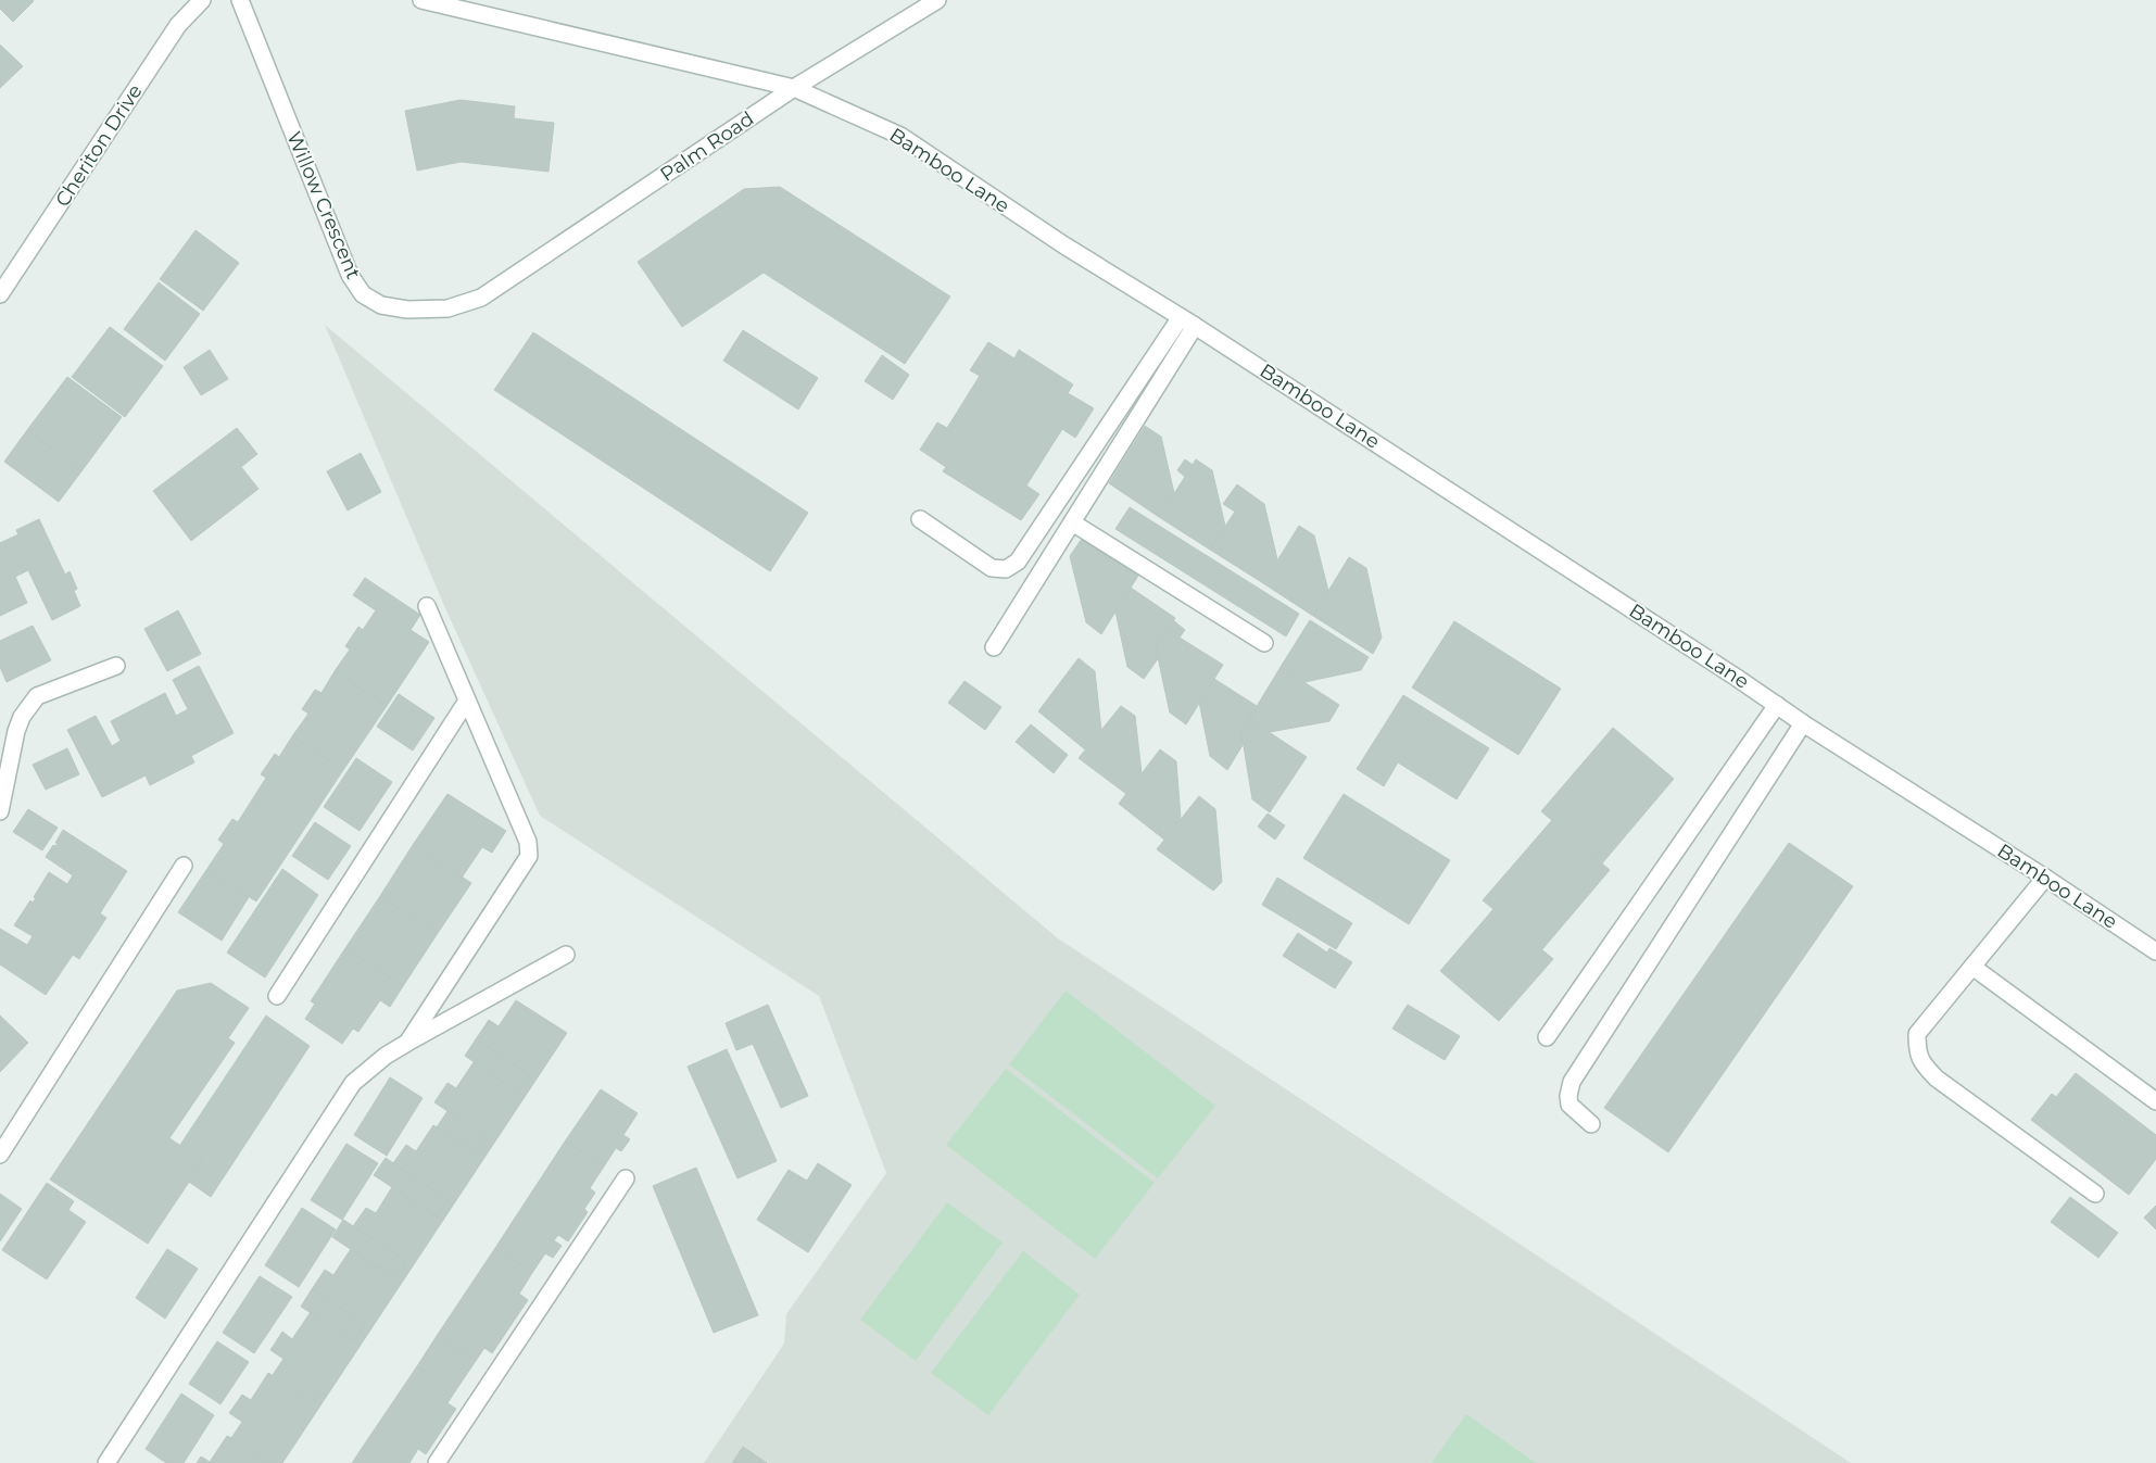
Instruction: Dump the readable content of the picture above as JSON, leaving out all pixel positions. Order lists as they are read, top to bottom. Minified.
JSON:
{"streets":{"street":["Cheriton Drive","Palm Road","Bamboo Lane","Willow Crescent"]},"crossings":[["Palm Road","Bamboo Lane"],["Palm Road","Willow Crescent"]]}
